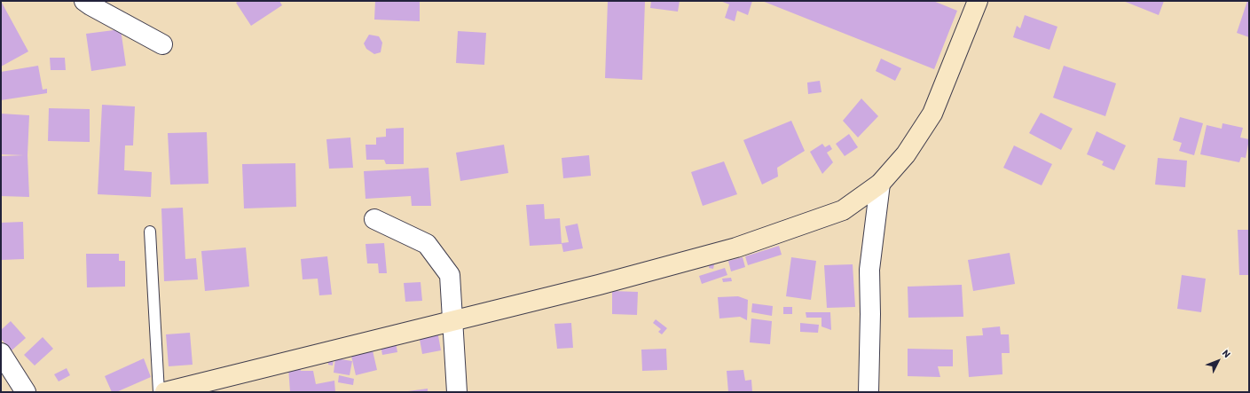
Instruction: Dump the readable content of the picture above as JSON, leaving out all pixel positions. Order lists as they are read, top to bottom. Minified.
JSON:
{"north":"top right"}
